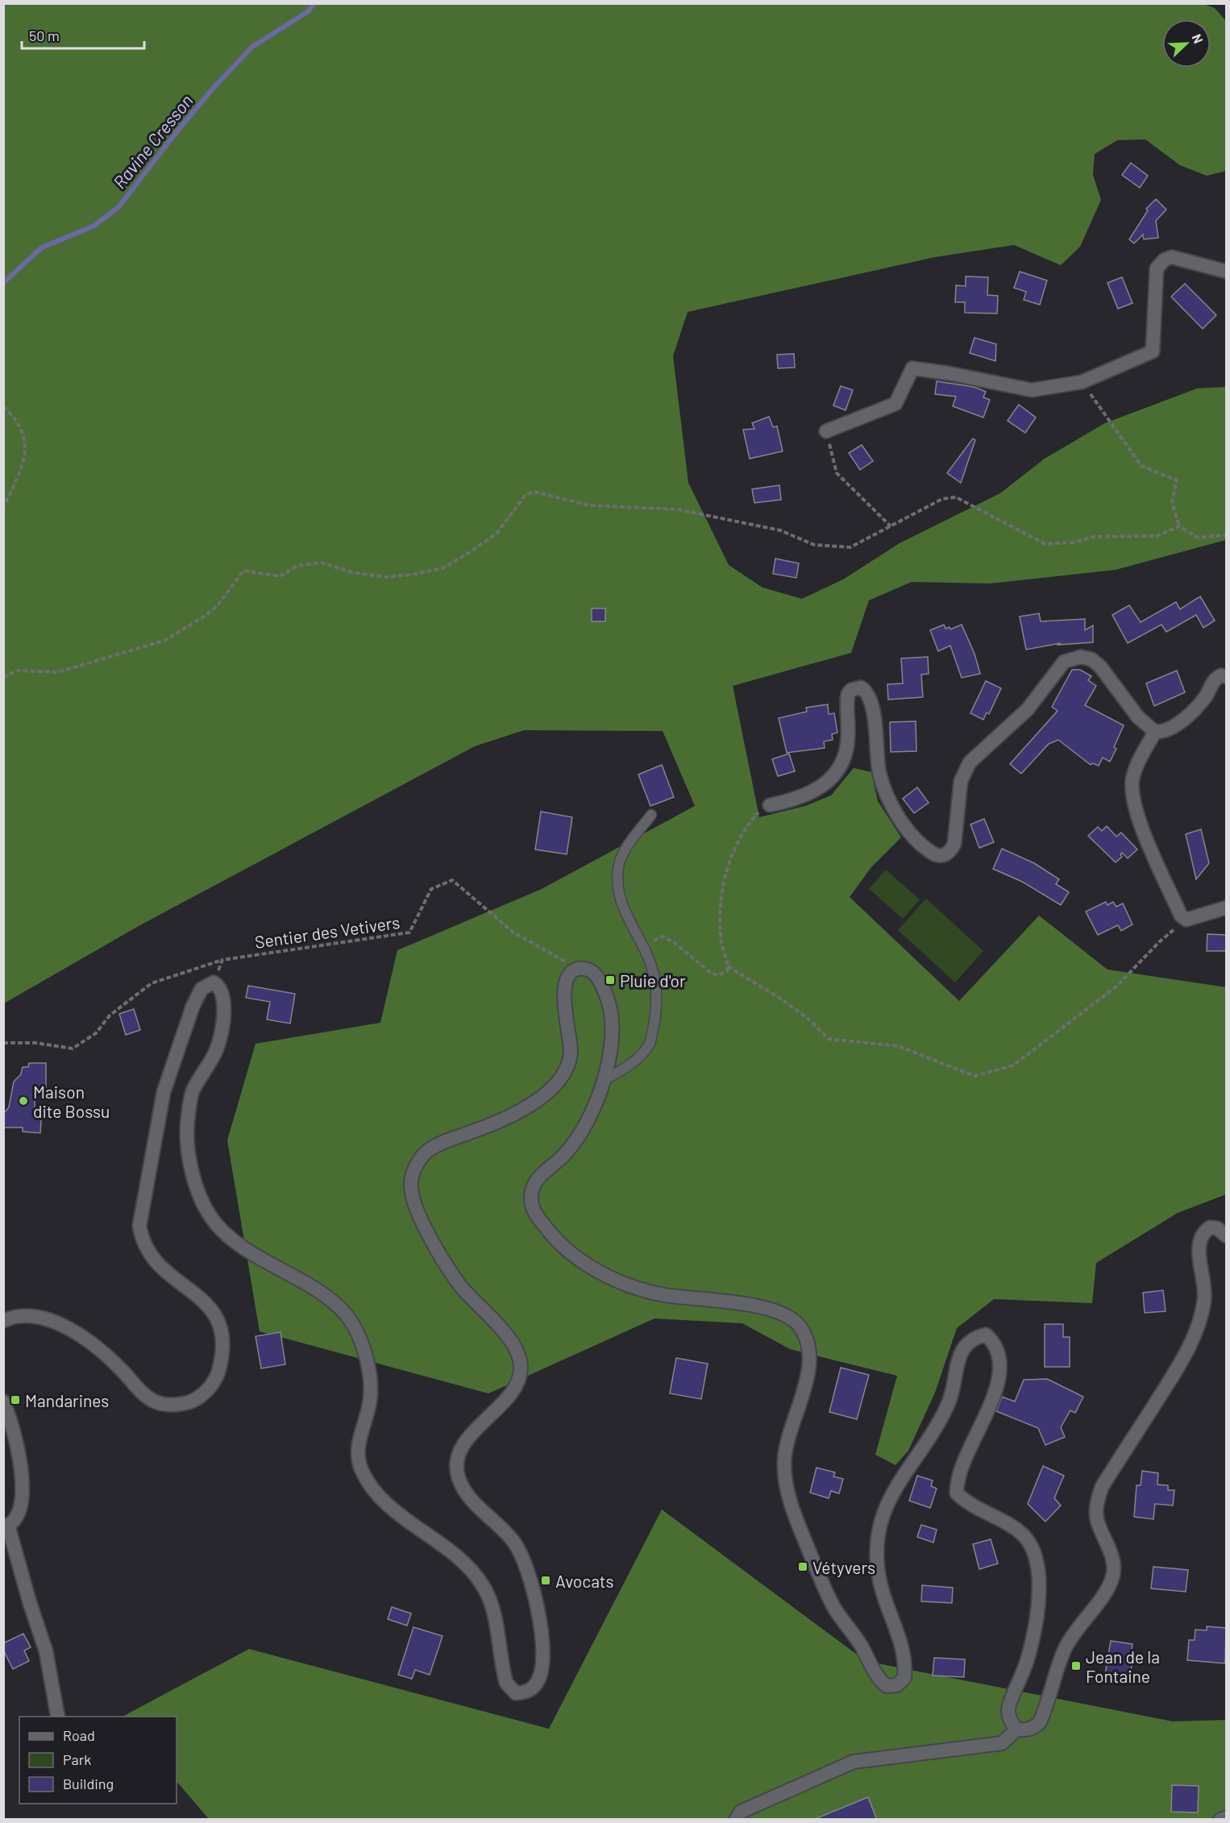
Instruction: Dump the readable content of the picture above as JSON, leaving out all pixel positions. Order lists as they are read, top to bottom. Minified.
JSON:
{"streets":{"path":["Sentier des Vetivers"]},"water":["Ravine Cresson"],"places":{"transit":["Pluie d'or","Mandarines","Vétyvers","Avocats","Jean de la Fontaine"],"other":["Maison dite Bossu"]},"legend":["Road","Park","Building"],"scale_bar":"50 m","north":"top right"}
